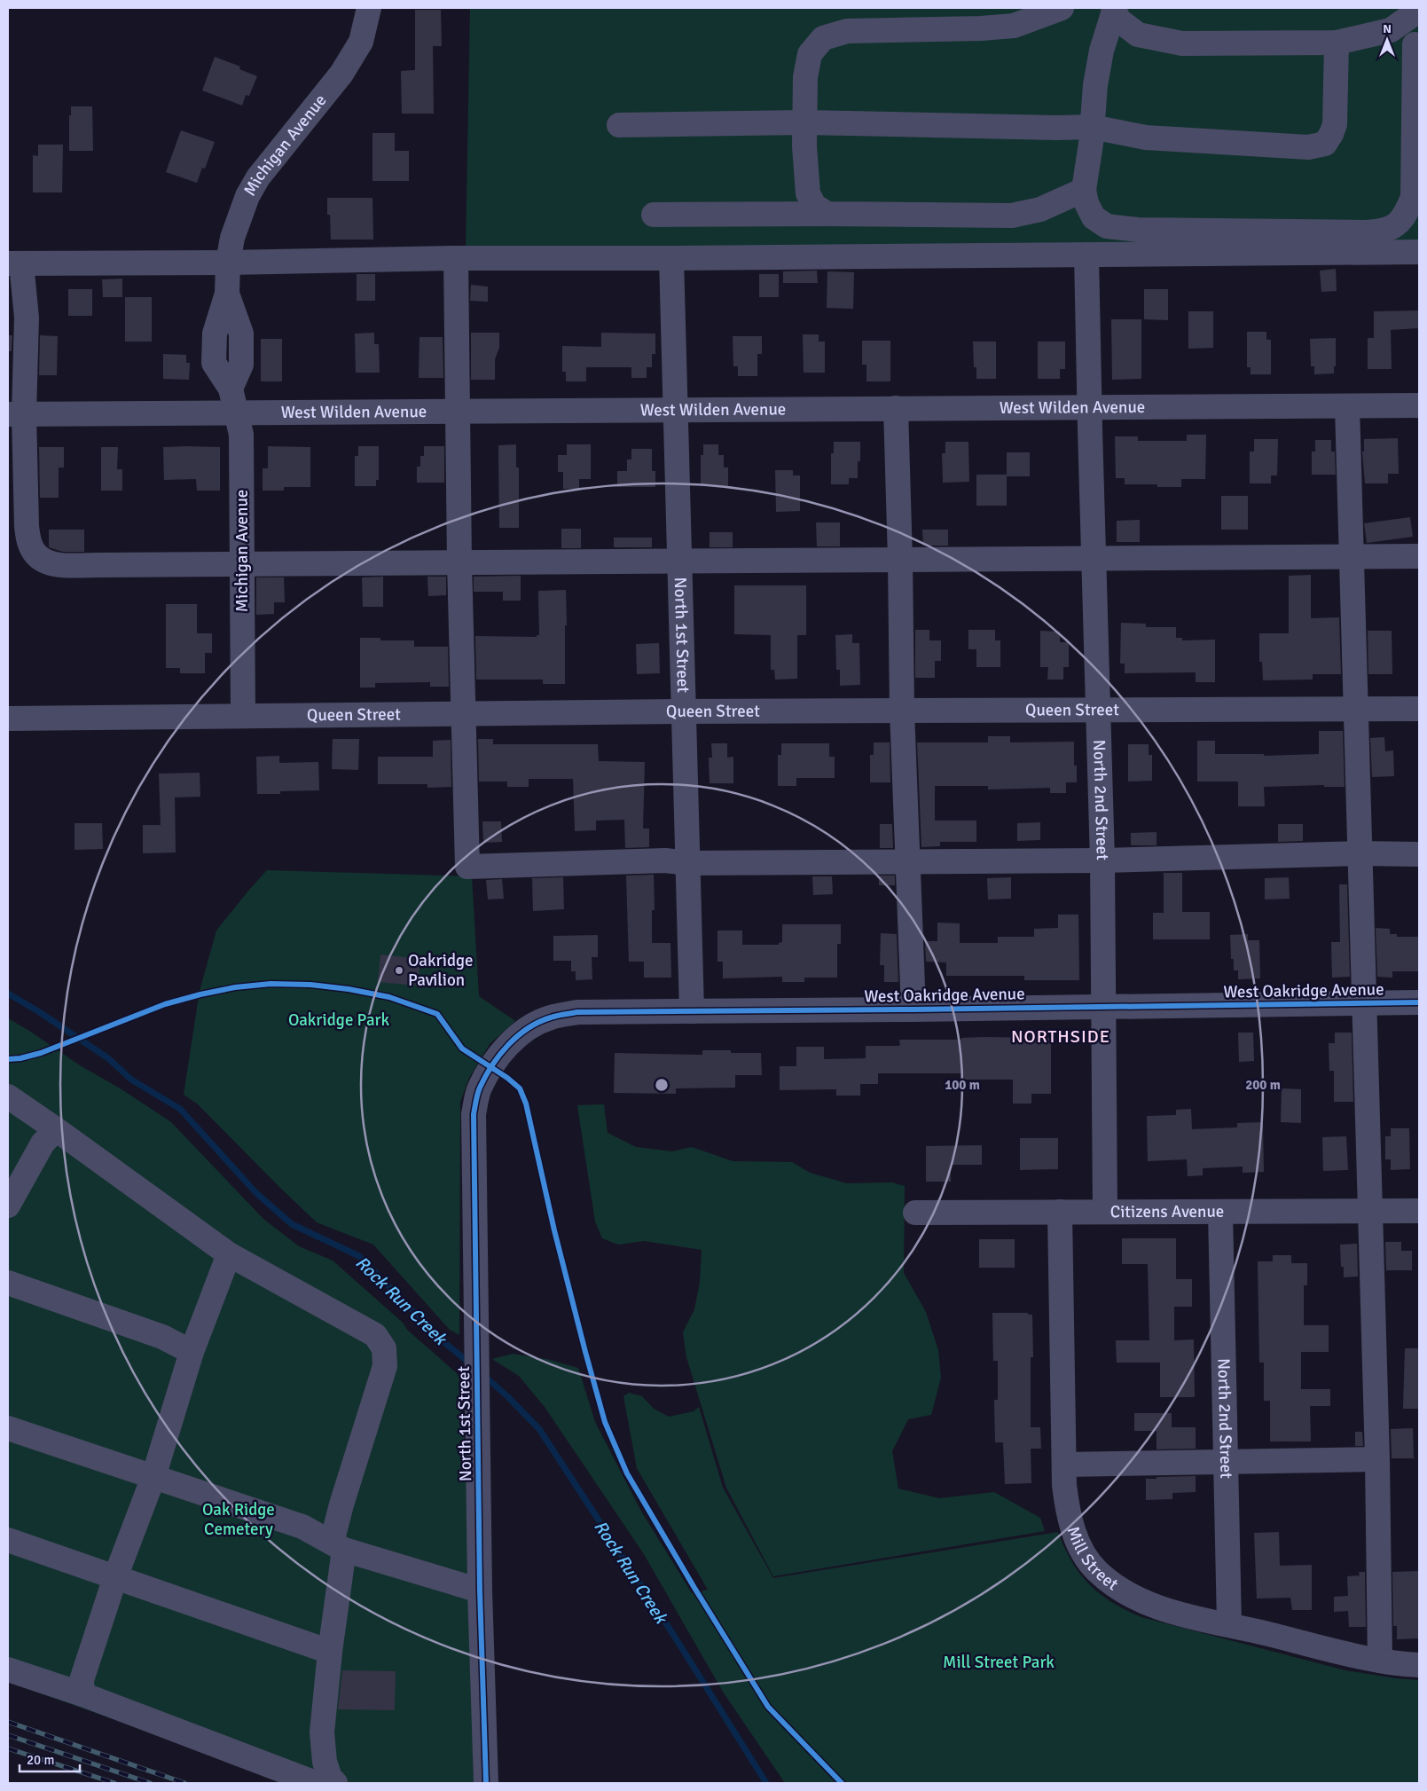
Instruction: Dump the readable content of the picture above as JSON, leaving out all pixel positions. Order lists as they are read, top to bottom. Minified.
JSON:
{"streets":{"street":["Michigan Avenue","West Wilden Avenue","North 1st Street","Queen Street","North 2nd Street","West Oakridge Avenue","Citizens Avenue","Mill Street"]},"crossings":[["Michigan Avenue","West Wilden Avenue"],["Michigan Avenue","Queen Street"],["West Wilden Avenue","North 1st Street"],["West Wilden Avenue","North 2nd Street"],["North 1st Street","Queen Street"],["North 1st Street","West Oakridge Avenue"],["Queen Street","North 2nd Street"],["North 2nd Street","West Oakridge Avenue"],["North 2nd Street","Citizens Avenue"],["North 2nd Street","Mill Street"],["Citizens Avenue","Mill Street"]],"districts":["NORTHSIDE"],"water":["Rock Run Creek"],"parks":["Oakridge Park","Oak Ridge Cemetery","Mill Street Park"],"places":["Oakridge Pavilion"],"scale_bar":"20 m","north":"top","rings":["100 m","200 m"]}
